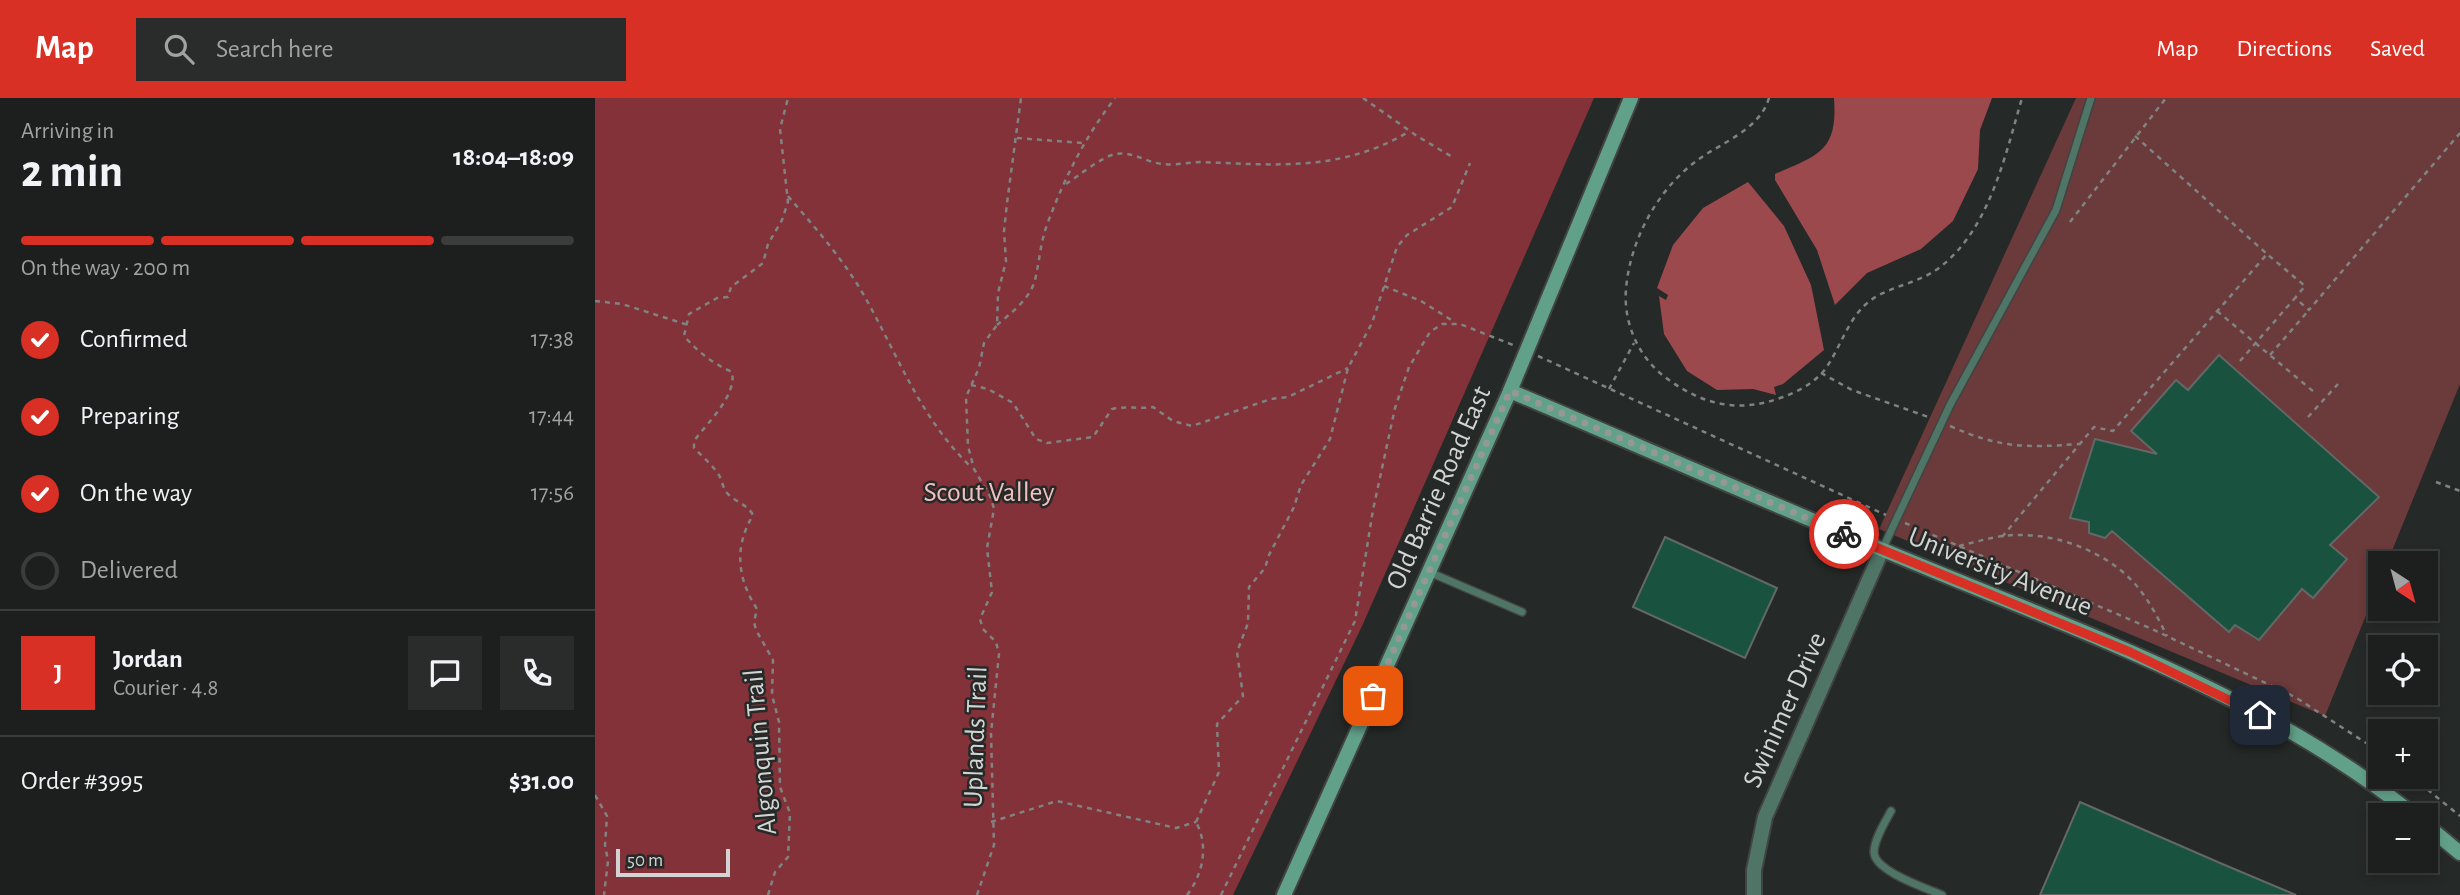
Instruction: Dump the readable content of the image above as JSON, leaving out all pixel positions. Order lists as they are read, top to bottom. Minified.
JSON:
{"streets":{"street":["Old Barrie Road East","University Avenue","Swinimer Drive"],"path":["Uplands Trail","Algonquin Trail"]},"crossings":[["Old Barrie Road East","University Avenue"],["University Avenue","Swinimer Drive"]],"parks":["Scout Valley"],"scale_bar":"50 m","north":"bottom right","page":{"header":"Map","search":"Search here","nav":["Map","Directions","Saved"],"heading":["2 min","Arriving in","18:04–18:09"],"panel":["Jordan","Courier · 4.8","Order #3995","$31.00"],"bar":"On the way · 200 m","list":[["Confirmed","17:38"],["Preparing","17:44"],["On the way","17:56"],"Delivered"],"map_buttons":["+","−"],"round":"J","scale":"50 m"}}
